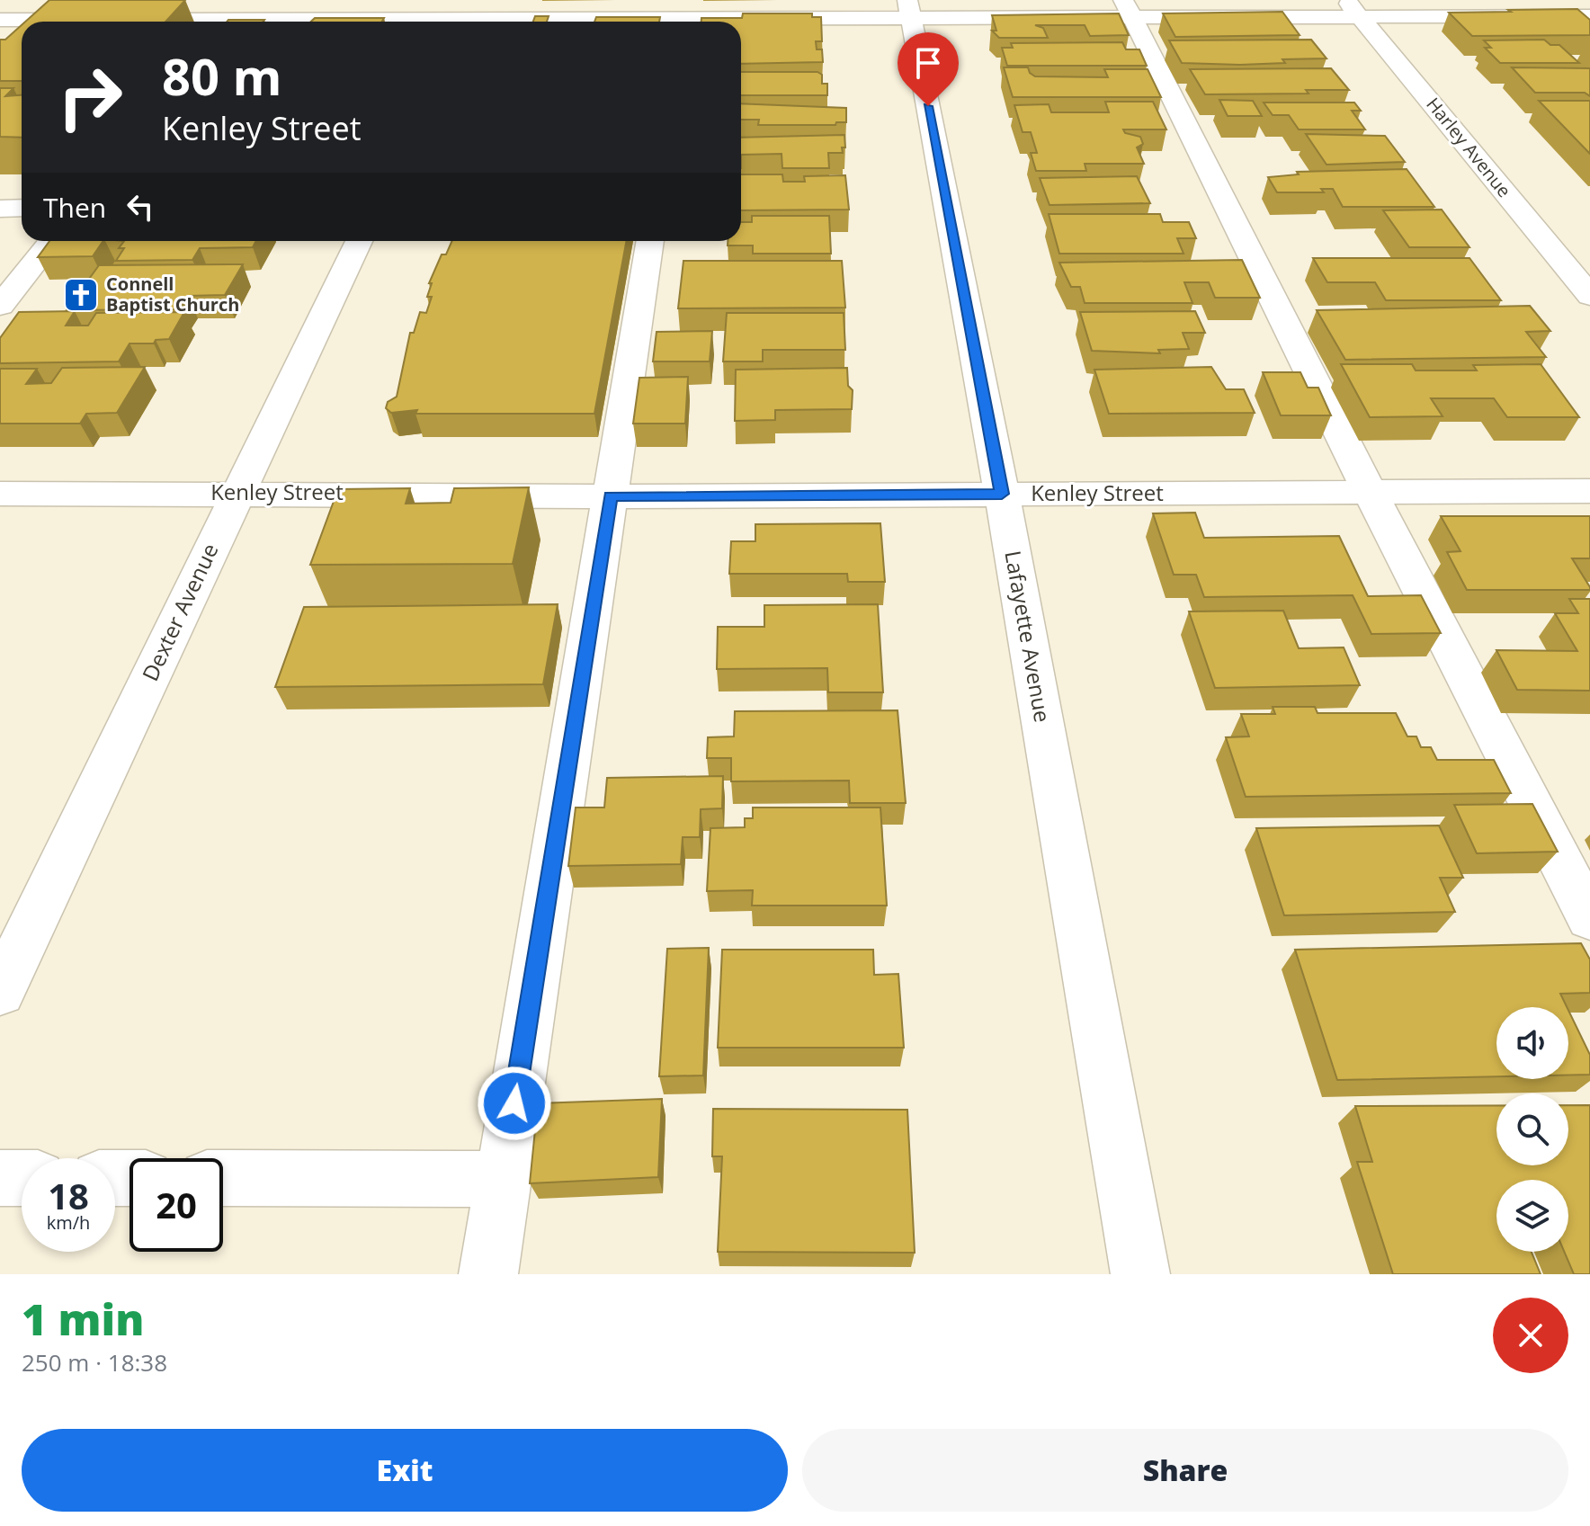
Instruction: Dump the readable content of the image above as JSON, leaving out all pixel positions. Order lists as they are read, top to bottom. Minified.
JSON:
{"streets":{"street":["Harley Avenue","Kenley Street","Dexter Avenue","Lafayette Avenue"]},"crossings":[["Kenley Street","Dexter Avenue"],["Kenley Street","Lafayette Avenue"]],"places":{"church":["Connell Baptist Church"]},"page":{"turn":["80 m","Kenley Street"],"then":"Then","speed":"18 km/h","limit":"20","heading":["1 min","250 m · 18:38"],"buttons":["Exit","Share"]}}
